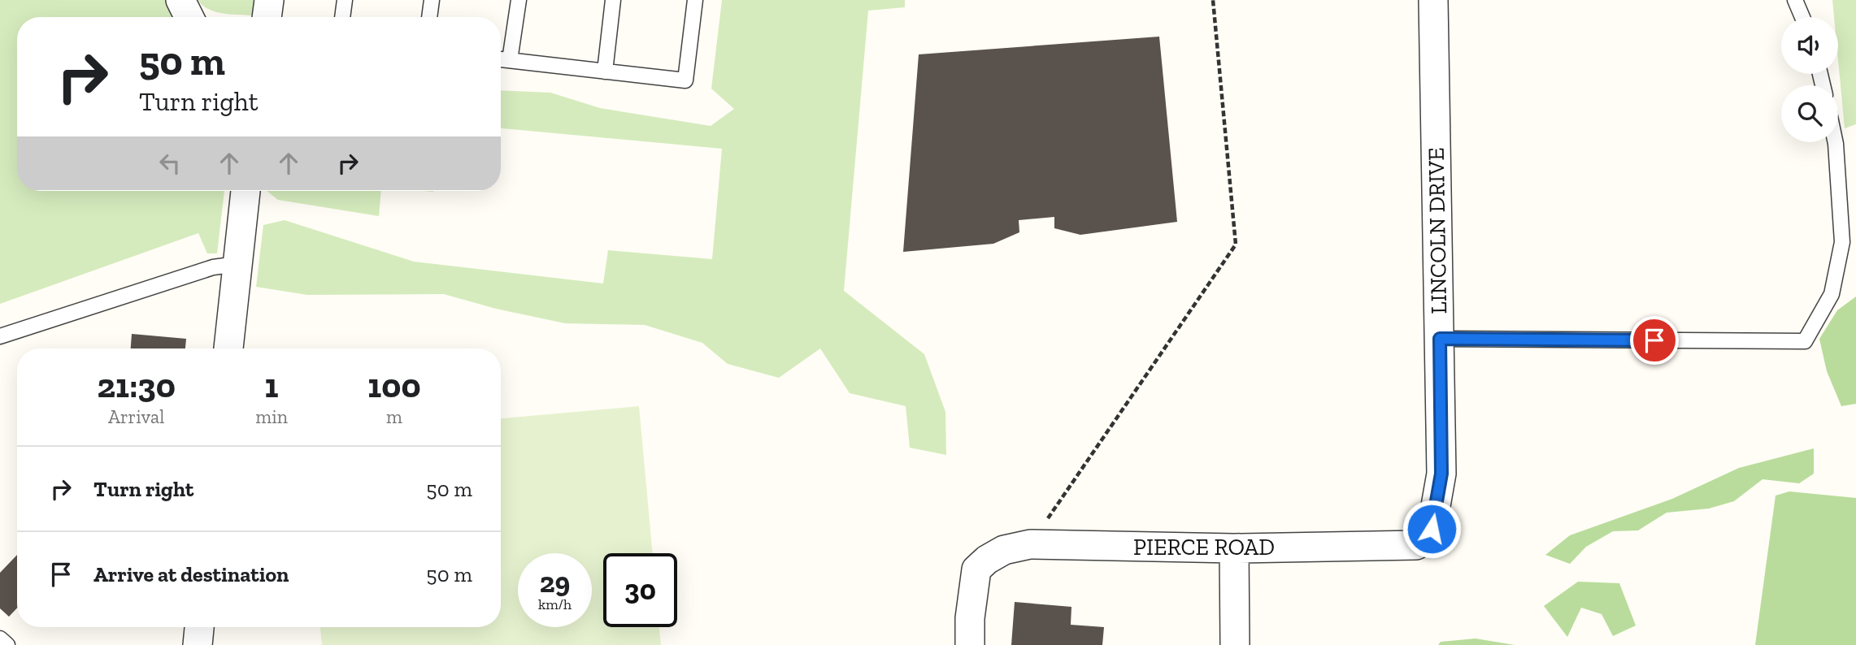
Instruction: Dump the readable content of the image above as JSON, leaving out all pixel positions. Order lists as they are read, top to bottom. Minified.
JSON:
{"streets":{"street":["LINCOLN DRIVE","PIERCE ROAD"]},"crossings":[["LINCOLN DRIVE","PIERCE ROAD"]],"page":{"turn":["50 m","Turn right"],"eta":["21:30","Arrival","1","min","100","m"],"list":[{"name":"Turn right","value":"50 m"},{"name":"Arrive at destination","value":"50 m"}],"speed":"29 km/h","limit":"30"}}
